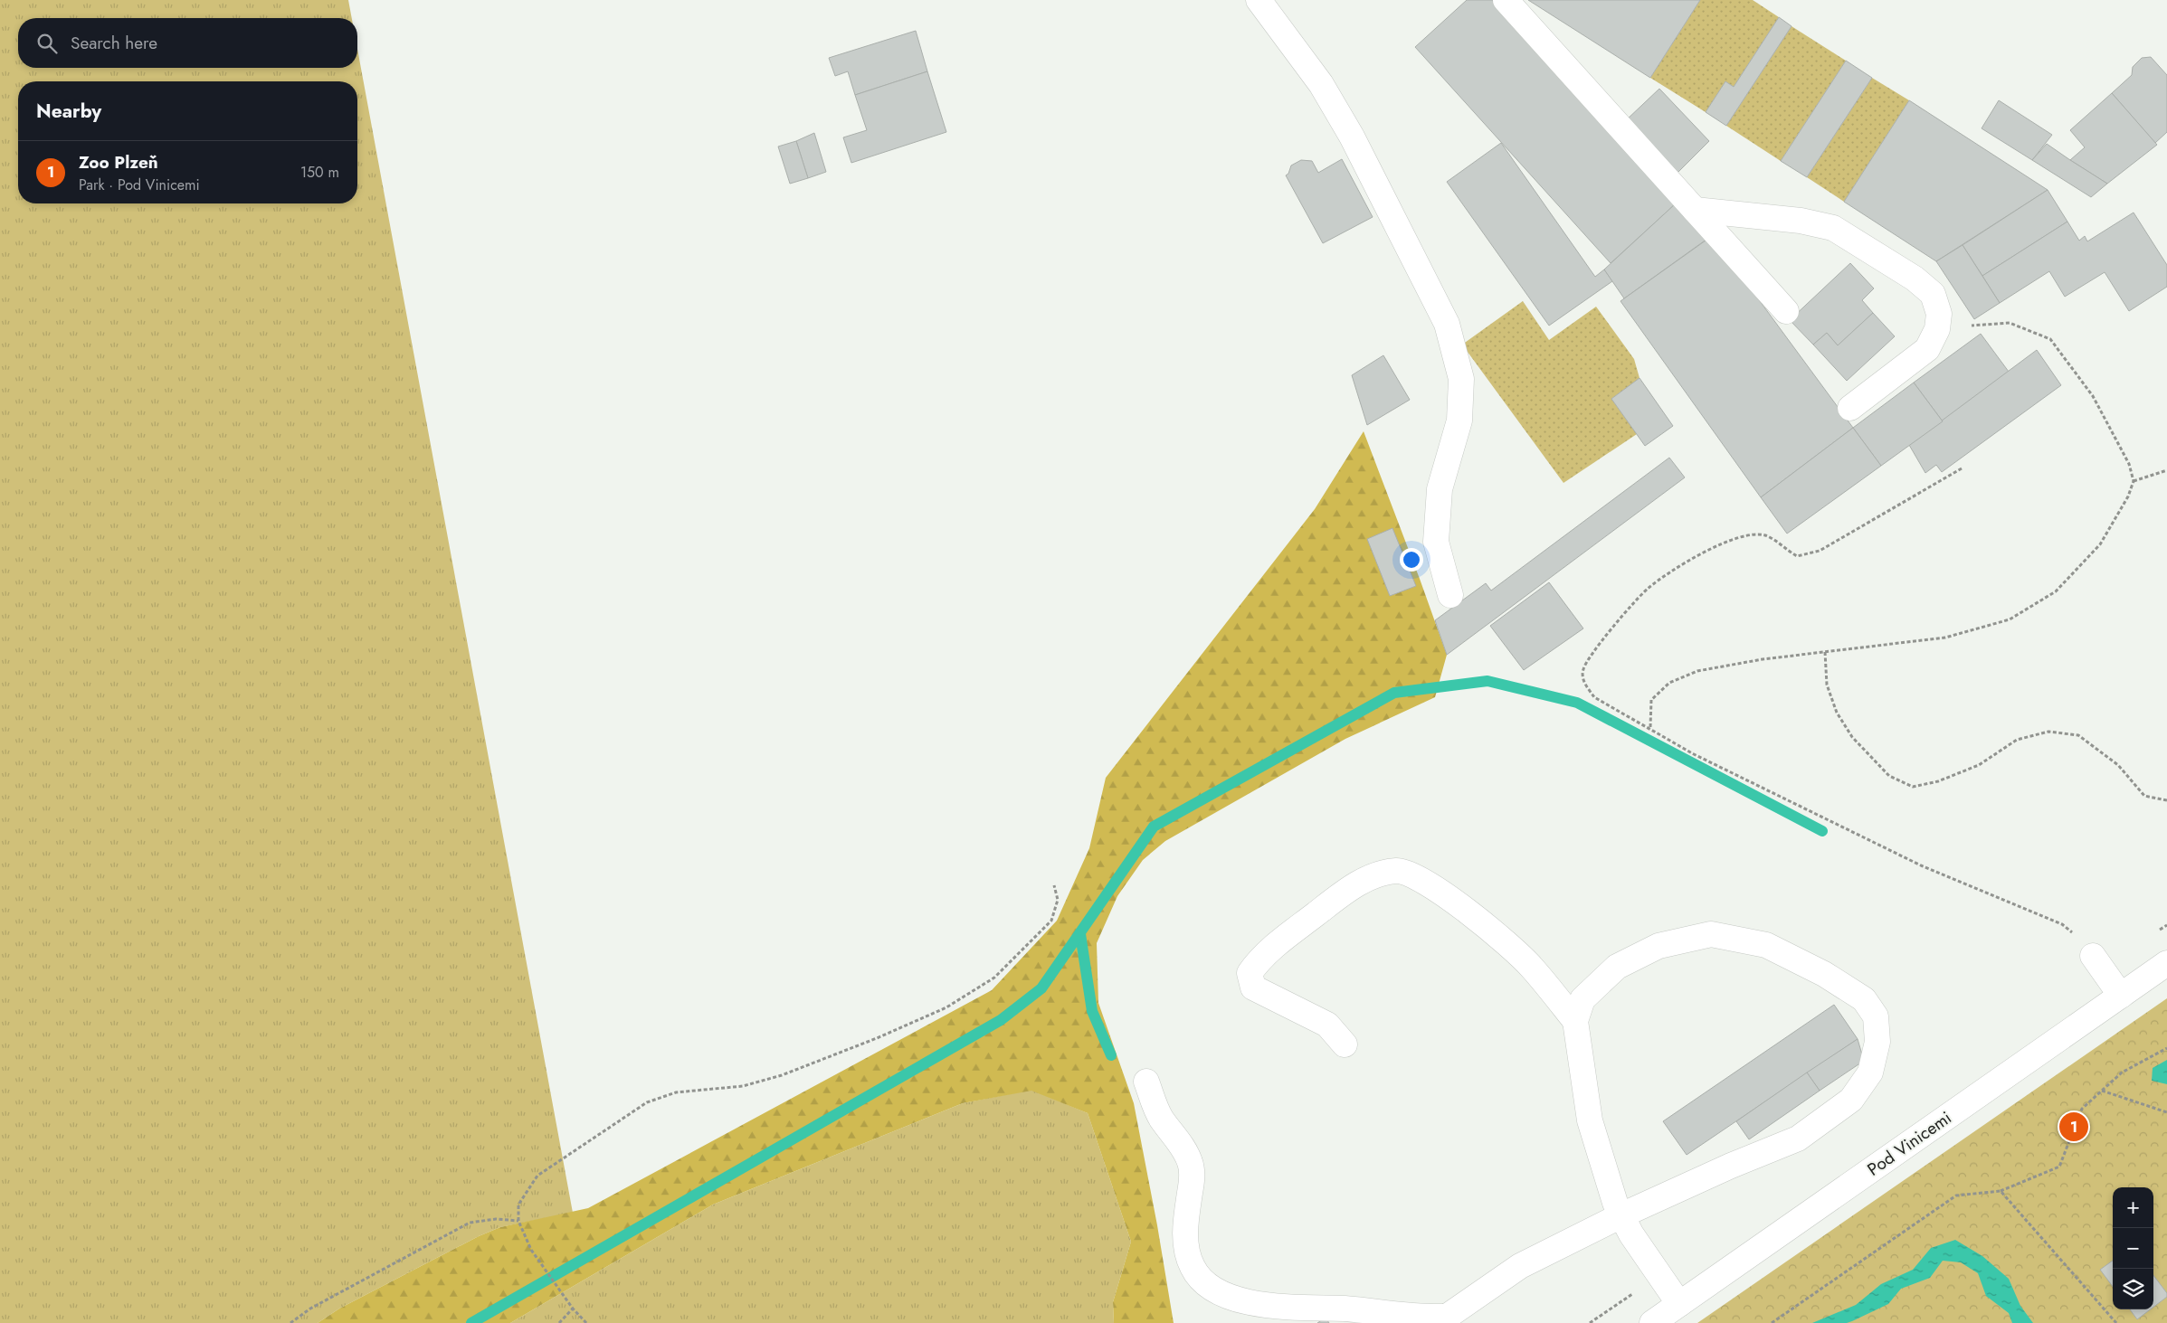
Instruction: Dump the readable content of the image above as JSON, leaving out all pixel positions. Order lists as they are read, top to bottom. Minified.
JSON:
{"streets":{"street":["Pod Vinicemi"]},"page":{"search":"Search here","heading":"Nearby","list":[{"mark":"1","name":"Zoo Plzeň","note":"Park · Pod Vinicemi","value":"150 m"}],"pins":"1","map_buttons":["+","−"]}}
